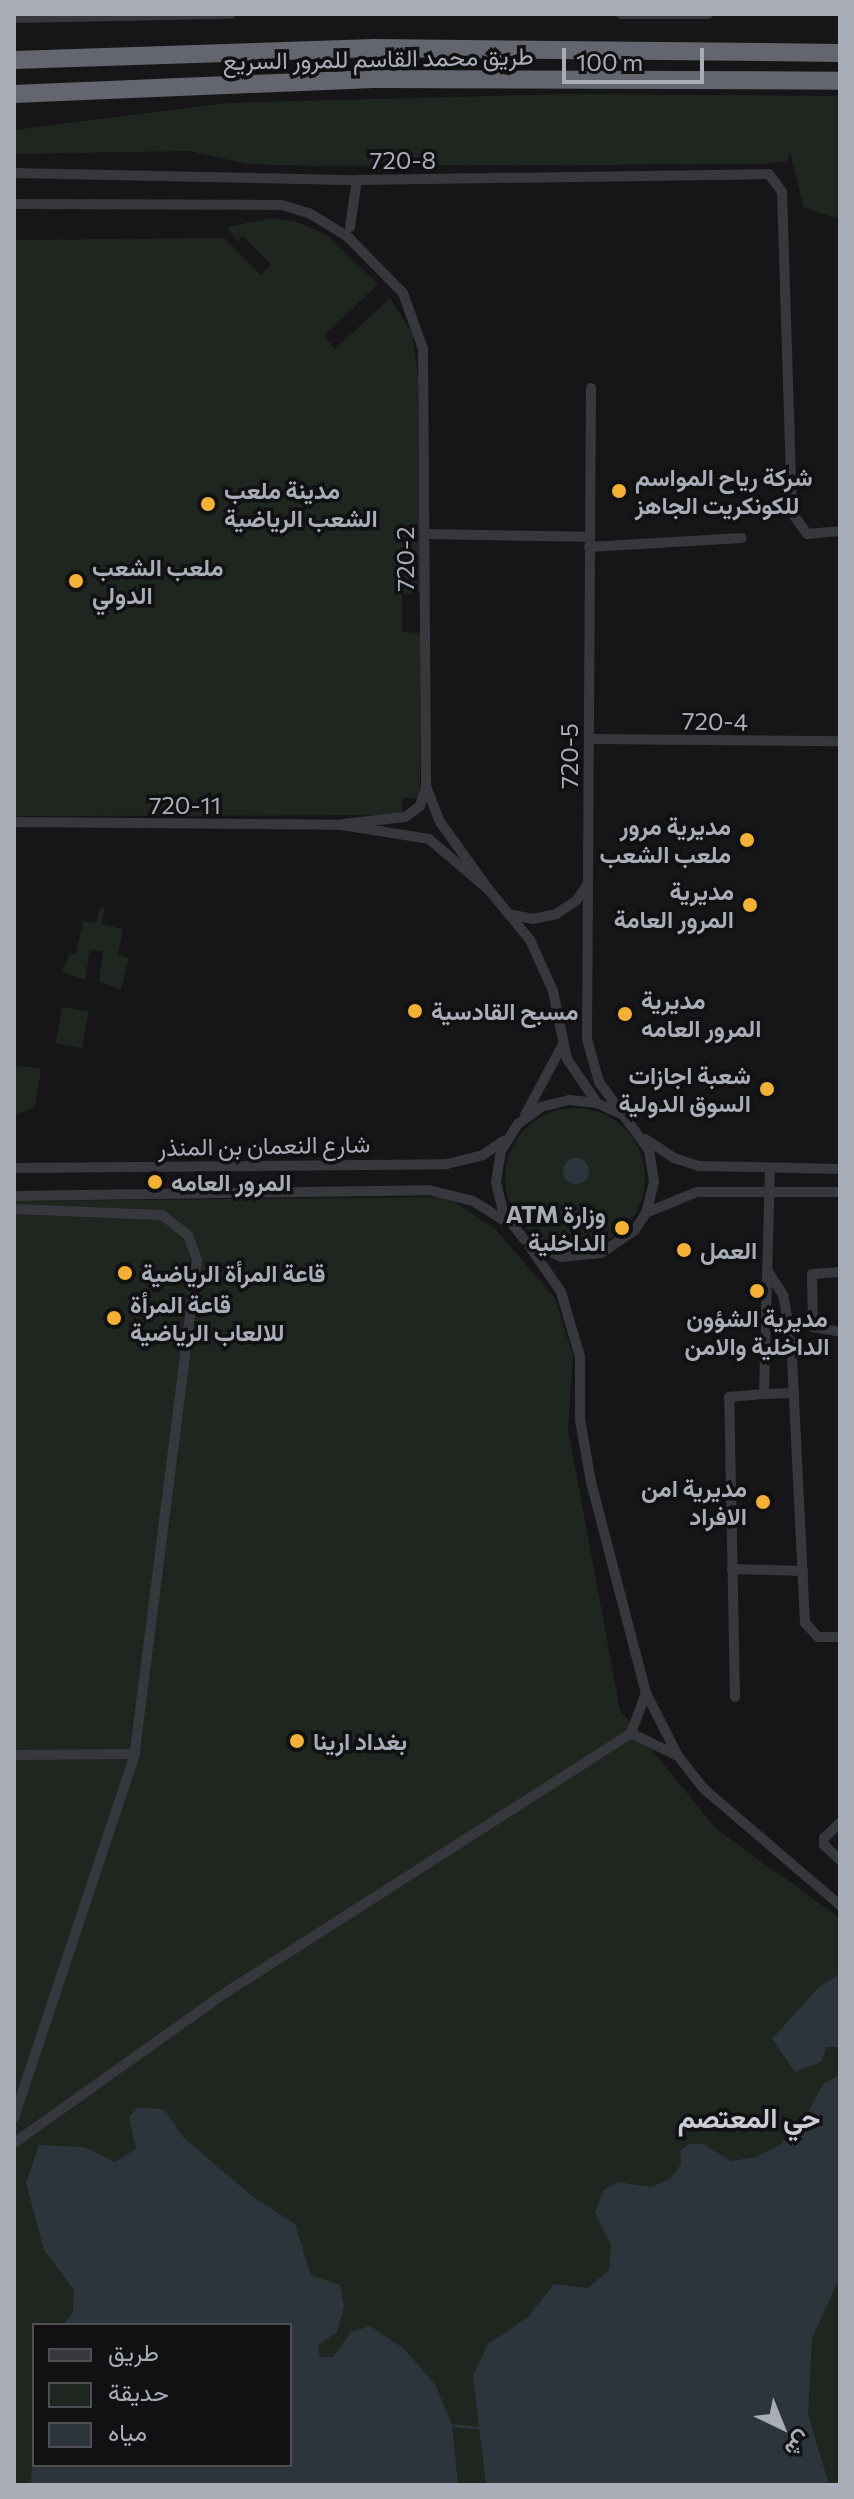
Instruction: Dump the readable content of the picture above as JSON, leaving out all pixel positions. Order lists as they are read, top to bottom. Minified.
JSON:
{"streets":{"highway":["طريق محمد القاسم للمرور السريع"],"street":["720-8","720-2","720-4","720-5","720-11","شارع النعمان بن المنذر"]},"crossings":[["720-2","720-11"],["720-4","720-5"],["720-5","شارع النعمان بن المنذر"]],"districts":["حي المعتصم"],"places":["شركة رياح المواسم للكونكريت الجاهز","مدينة ملعب الشعب الرياضية","ملعب الشعب الدولي","مديرية مرور ملعب الشعب","مديرية المرور العامة","مسبح القادسية","مديرية المرور العامه","شعبة اجازات السوق الدولية","المرور العامه","ATM وزارة الداخلية","العمل","قاعة المرأة الرياضية","مديرية الشؤون الداخلية والامن","قاعة المرأة للالعاب الرياضية","مديرية امن الافراد","بغداد ارينا"],"legend":["طريق","حديقة","مياه"],"scale_bar":"100 m","north":"bottom right"}
